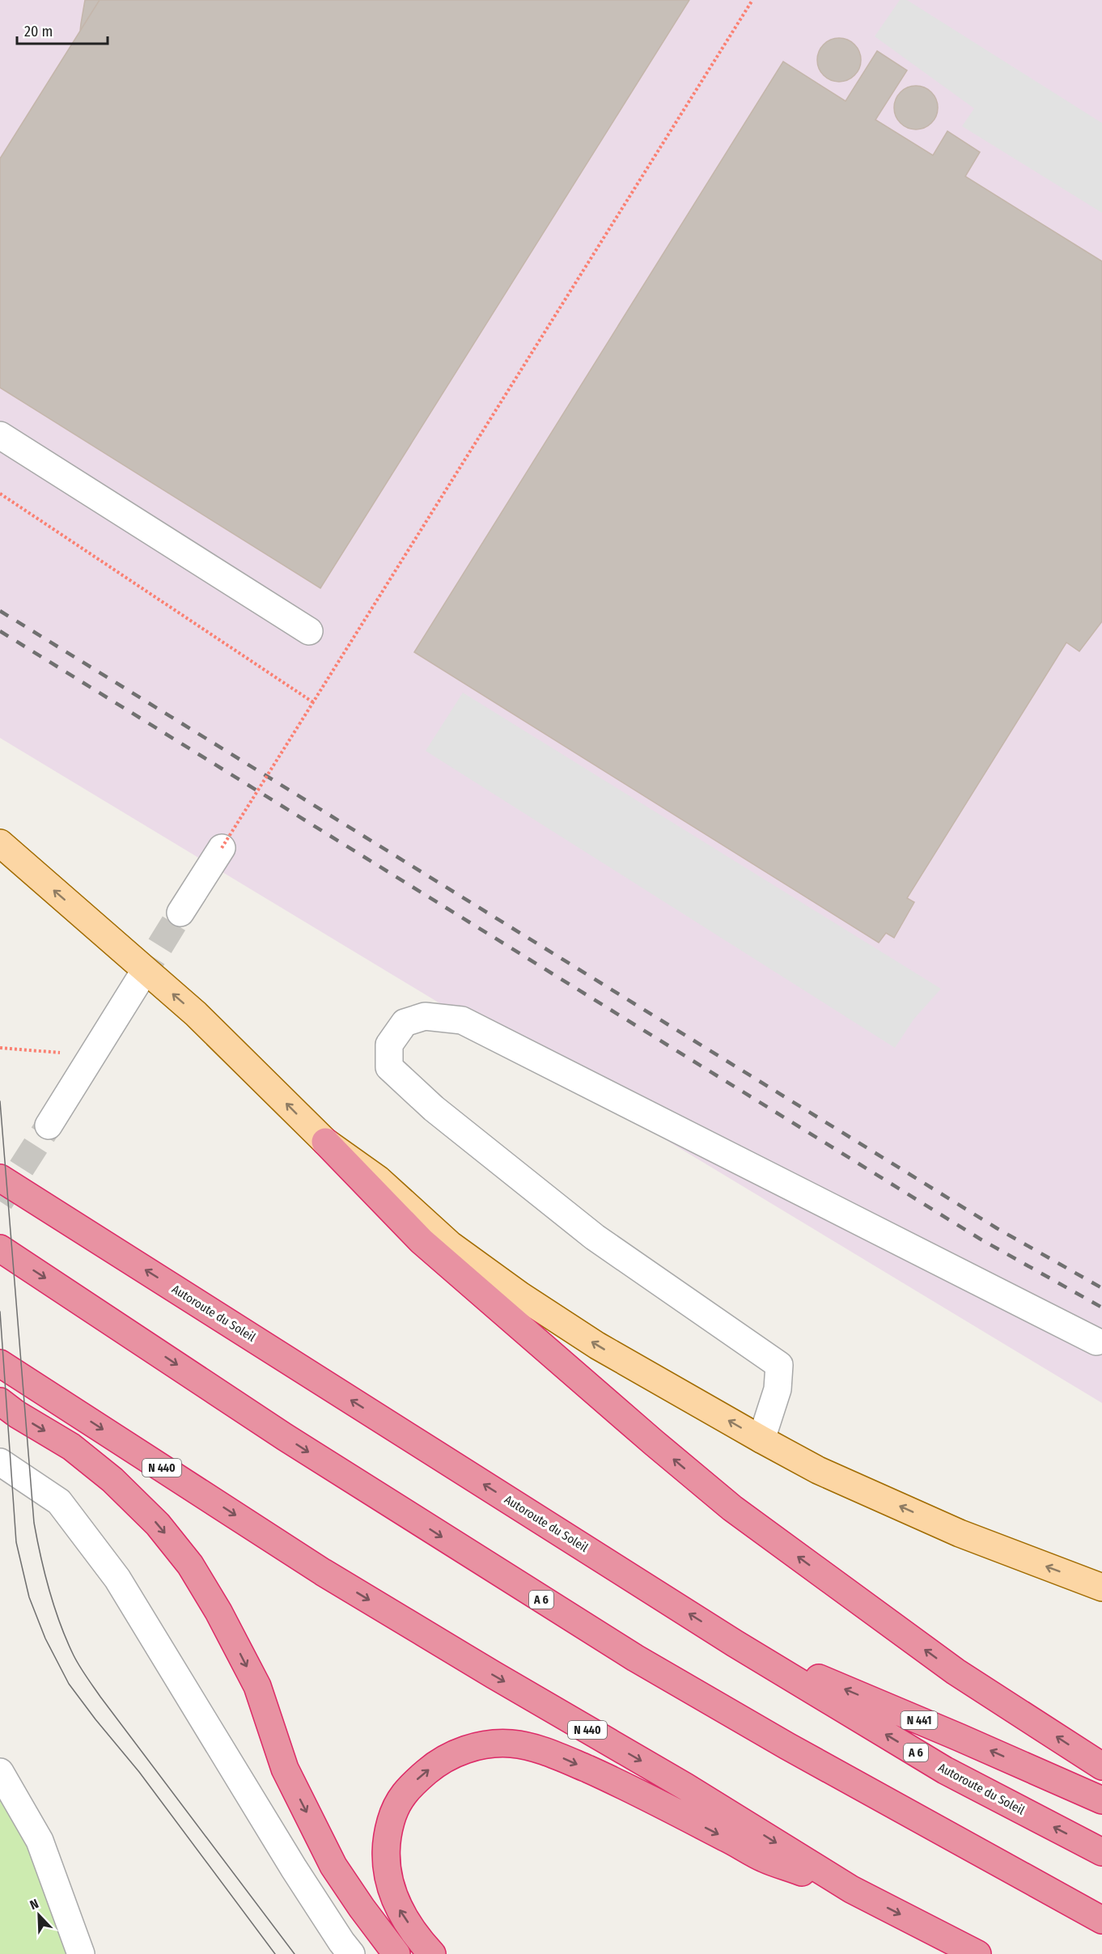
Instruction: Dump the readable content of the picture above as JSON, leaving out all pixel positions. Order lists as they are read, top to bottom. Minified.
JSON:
{"streets":{"highway":["Autoroute du Soleil","N 440","A 6","N 441"]},"crossings":[["Autoroute du Soleil","N 441"]],"scale_bar":"20 m","north":"top left"}
